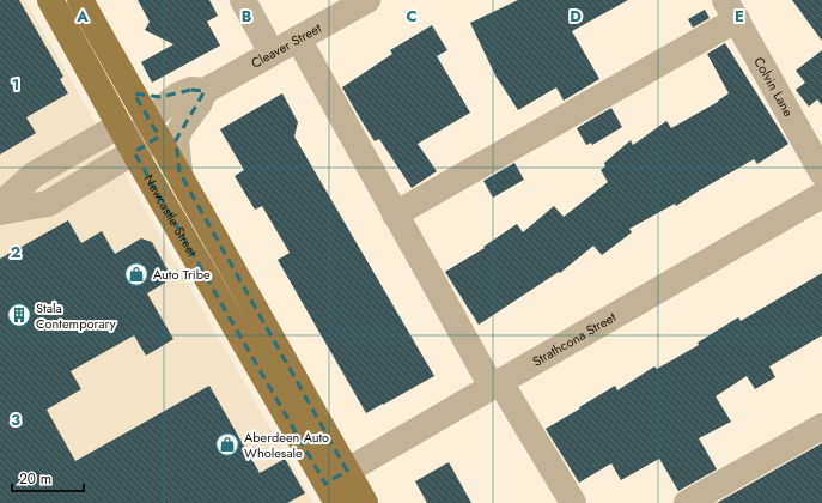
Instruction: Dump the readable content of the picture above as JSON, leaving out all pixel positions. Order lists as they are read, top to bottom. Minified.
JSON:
{"streets":{"main road":["Newcastle Street"],"street":["Cleaver Street","Colvin Lane","Strathcona Street"]},"crossings":[["Cleaver Street","Newcastle Street"],["Newcastle Street","Strathcona Street"]],"places":{"shop":["Auto Tribe","Aberdeen Auto Wholesale"],"building":["Stala Contemporary"]},"scale_bar":"20 m","grid":{"columns":["A","B","C","D","E"],"rows":["1","2","3"]}}
